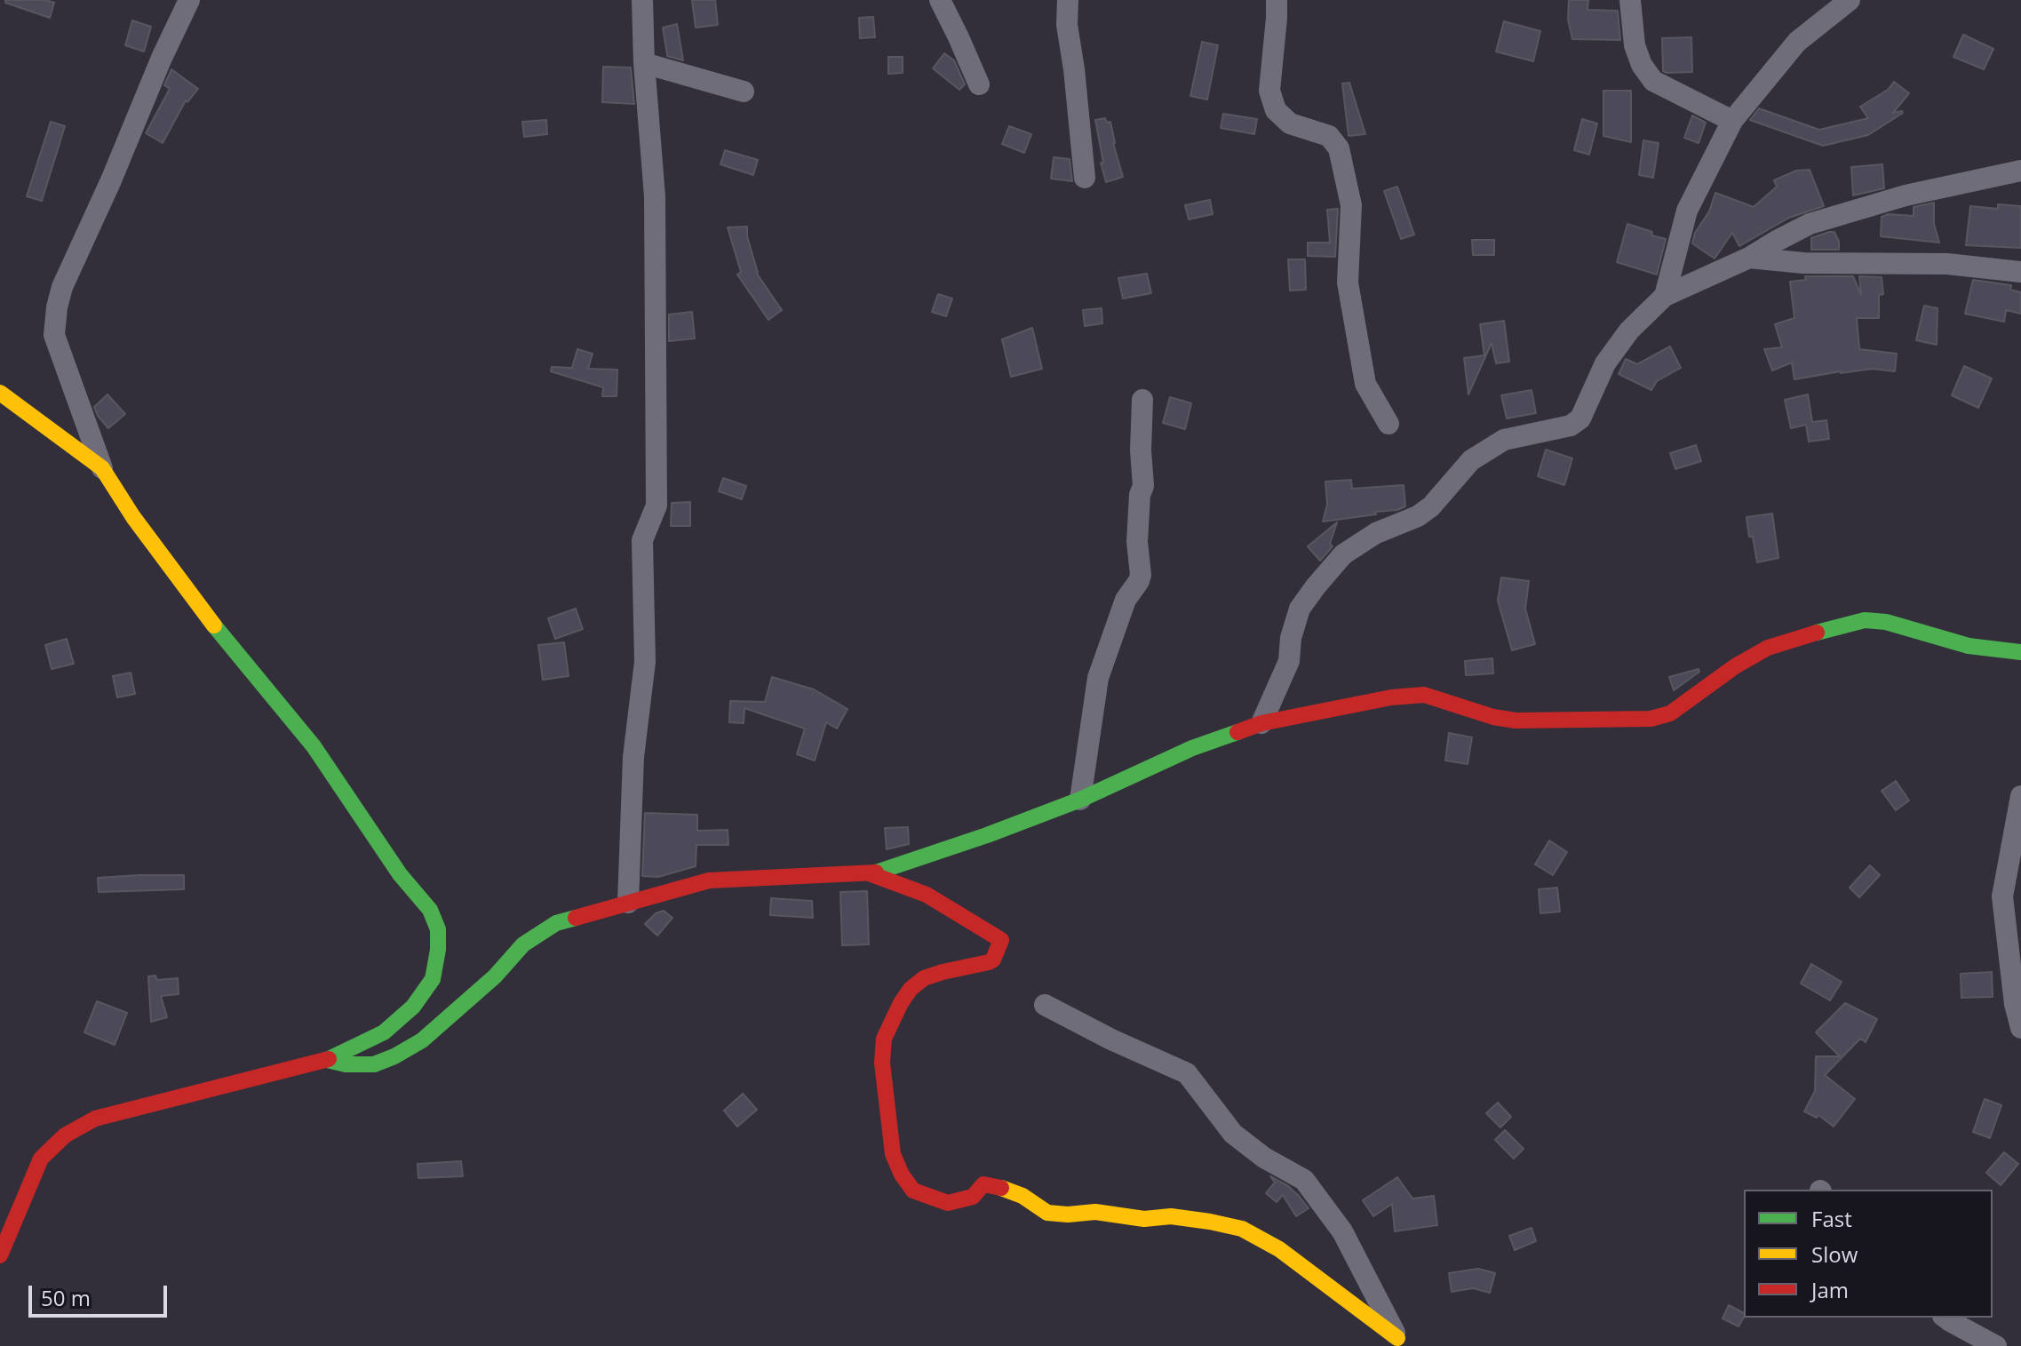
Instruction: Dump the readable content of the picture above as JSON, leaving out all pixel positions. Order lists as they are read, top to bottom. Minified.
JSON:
{"legend":["Fast","Slow","Jam"],"scale_bar":"50 m"}
